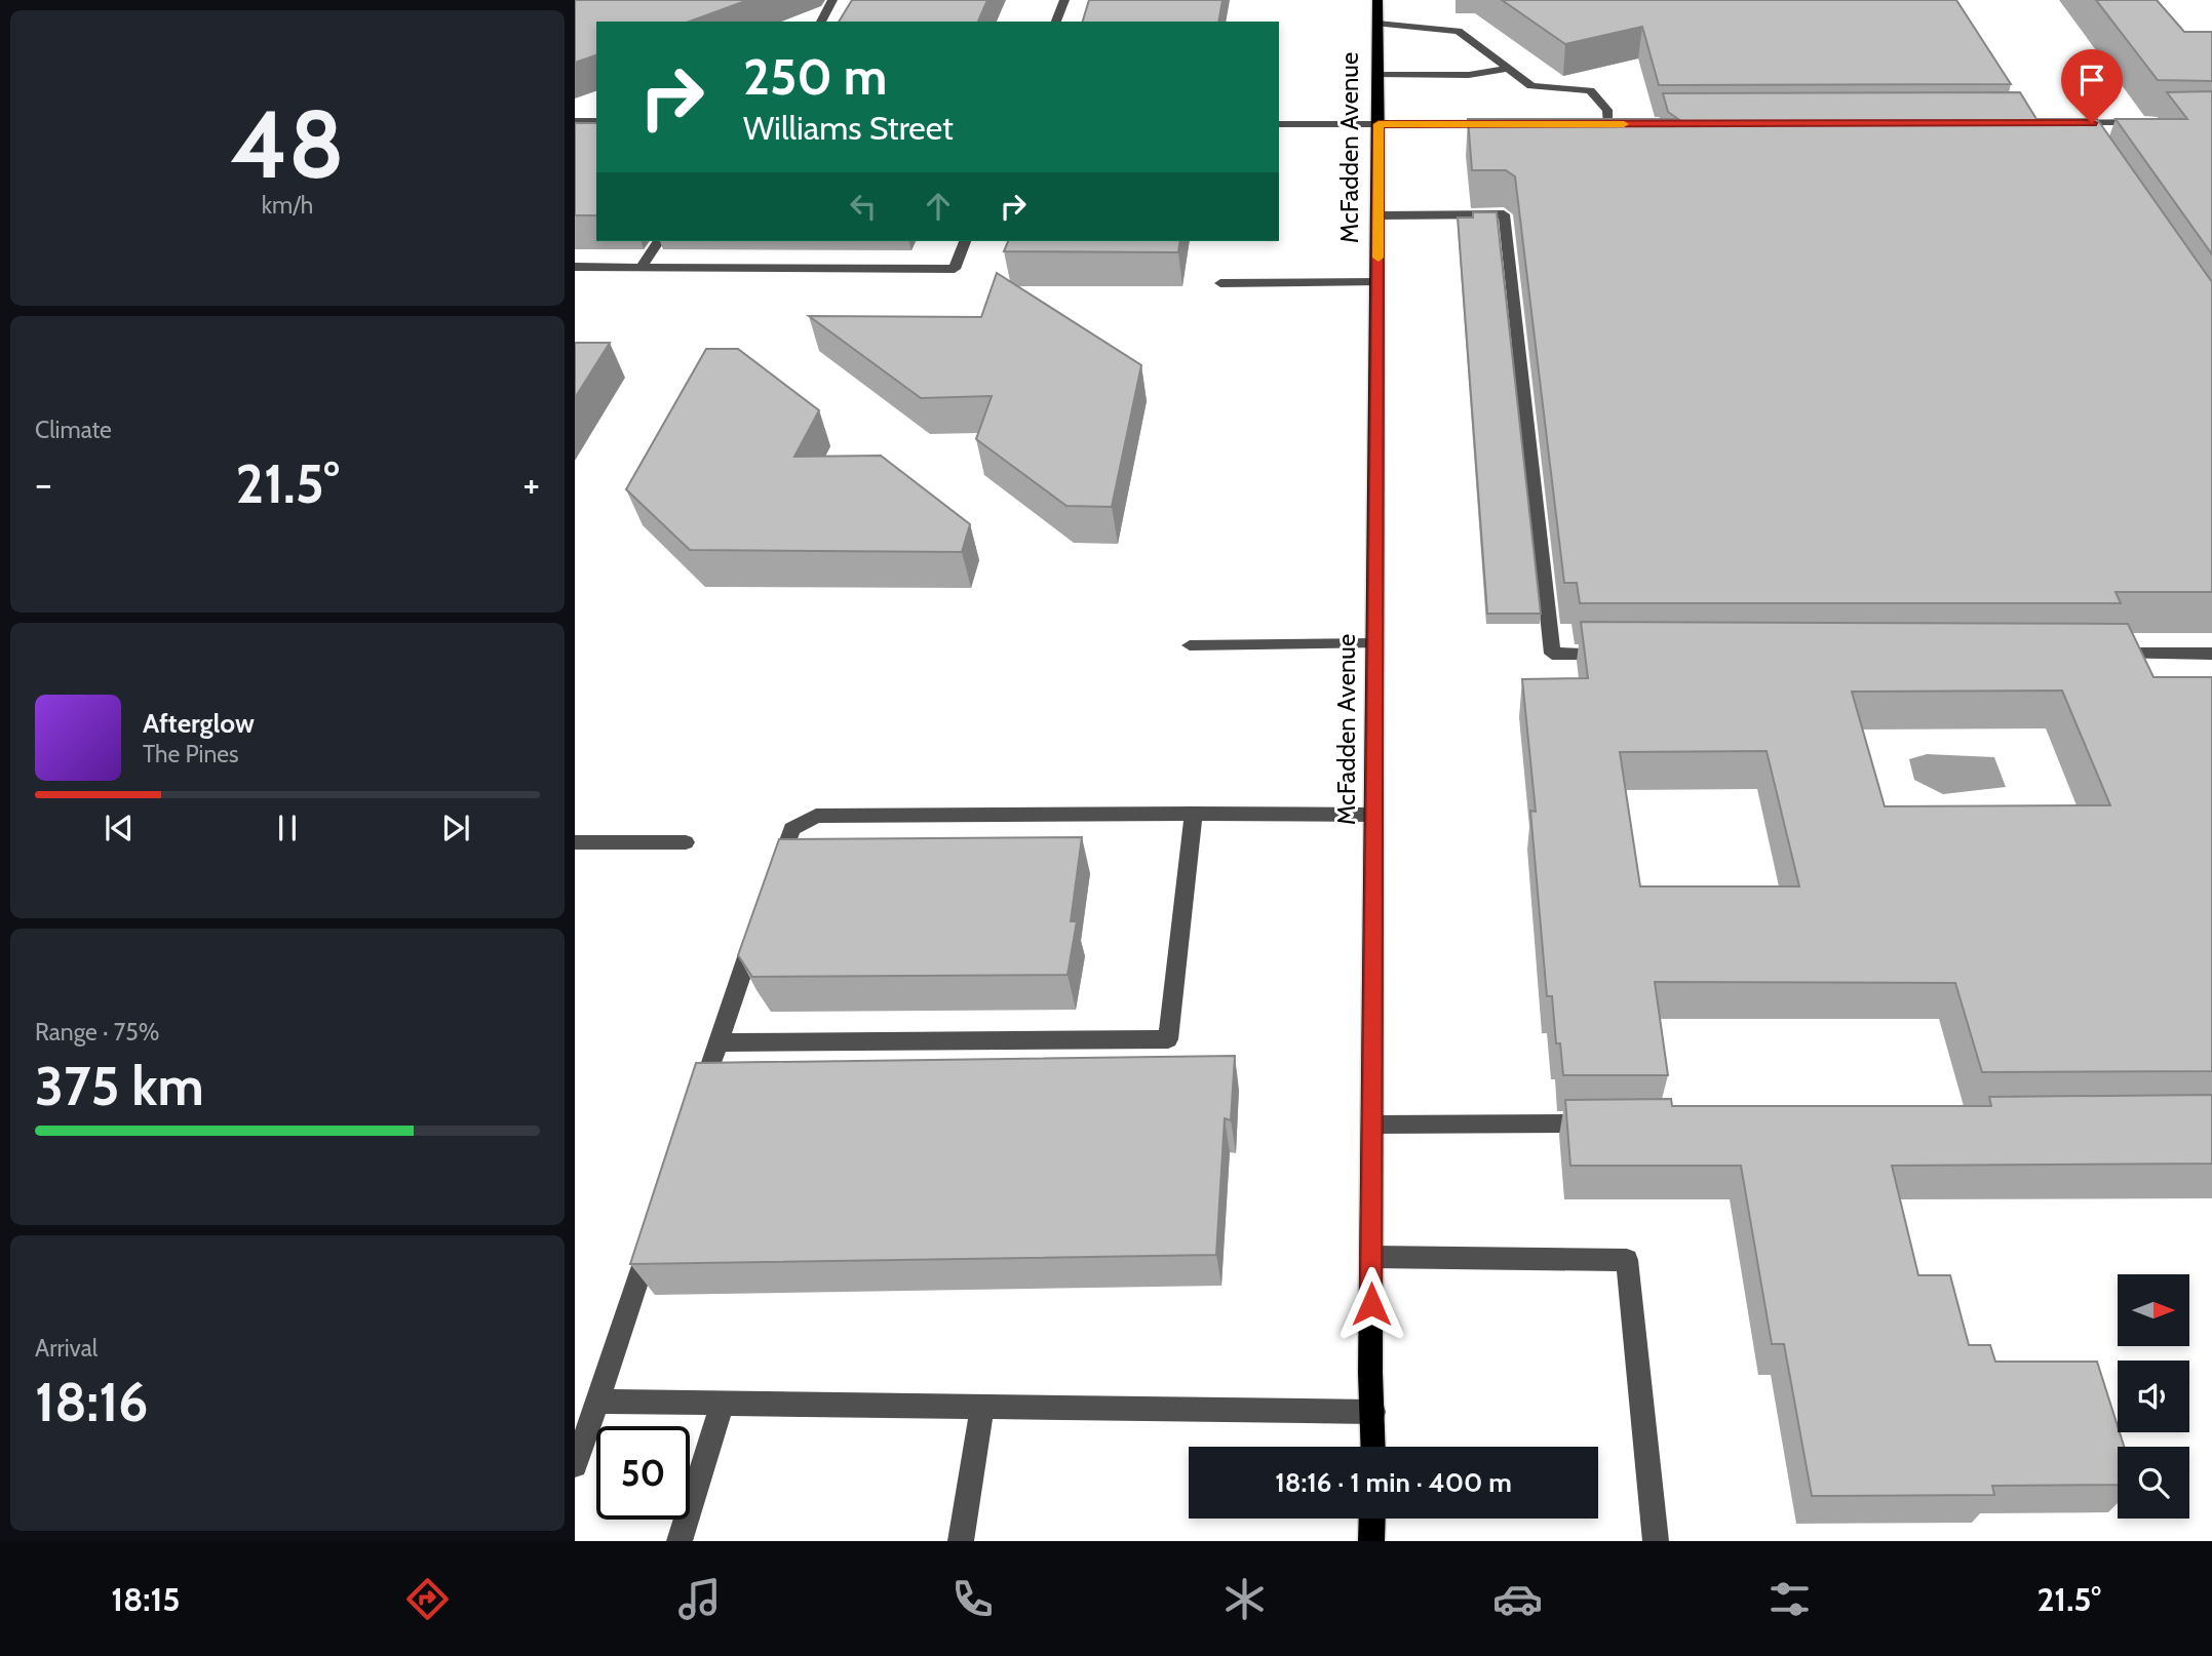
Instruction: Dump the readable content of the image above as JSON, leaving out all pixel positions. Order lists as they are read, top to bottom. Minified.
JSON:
{"streets":{"main road":["McFadden Avenue"]},"north":"right","page":{"tile":[["48","km/h"],"Climate",["Range · 75%","375 km"],["Arrival","18:16"]],"turn":["250 m","Williams Street"],"heat":["−","21.5°","+"],"song":["Afterglow","The Pines"],"limit":"50","trip":"18:16 · 1 min · 400 m","tabs":["18:15","21.5°"]}}
